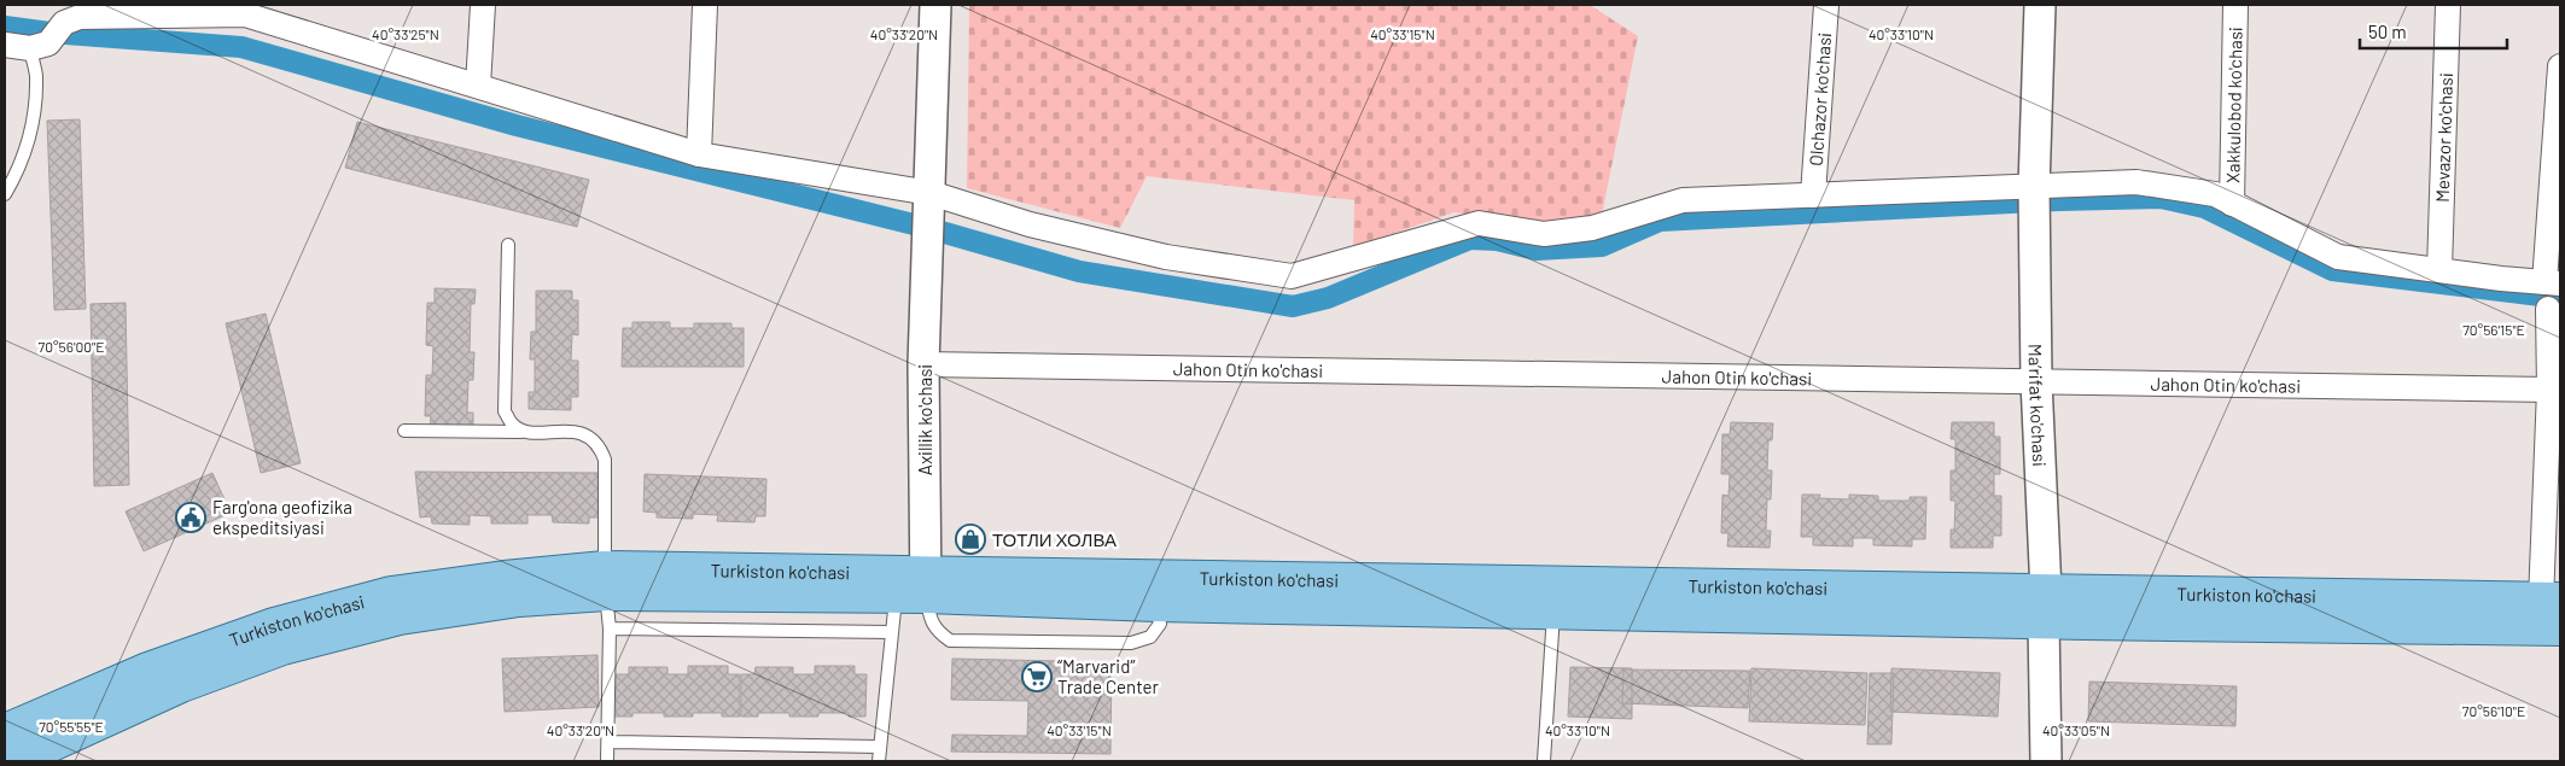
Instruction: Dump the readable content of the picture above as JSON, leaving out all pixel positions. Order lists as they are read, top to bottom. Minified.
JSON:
{"streets":{"main road":["Turkiston ko'chasi"],"street":["Olchazor ko'chasi","Xakkulobod ko'chasi","Mevazor ko'chasi","Jahon Otin ko'chasi","Ma’rifat ko'chasi","Axillik ko'chasi"]},"crossings":[["Jahon Otin ko'chasi","Ma’rifat ko'chasi"],["Jahon Otin ko'chasi","Axillik ko'chasi"],["Ma’rifat ko'chasi","Turkiston ko'chasi"],["Axillik ko'chasi","Turkiston ko'chasi"]],"places":{"public building":["Farg'ona geofizika ekspeditsiyasi"],"shop":["ТОТЛИ ХОЛВА"],"supermarket":["“Marvarid” Trade Center"]},"scale_bar":"50 m","coordinates":["40°33'25\"N","40°33'20\"N","40°33'10\"N","40°33'15\"N","70°56'15\"E","70°56'00\"E","70°56'10\"E","70°55'55\"E","40°33'05\"N"]}
